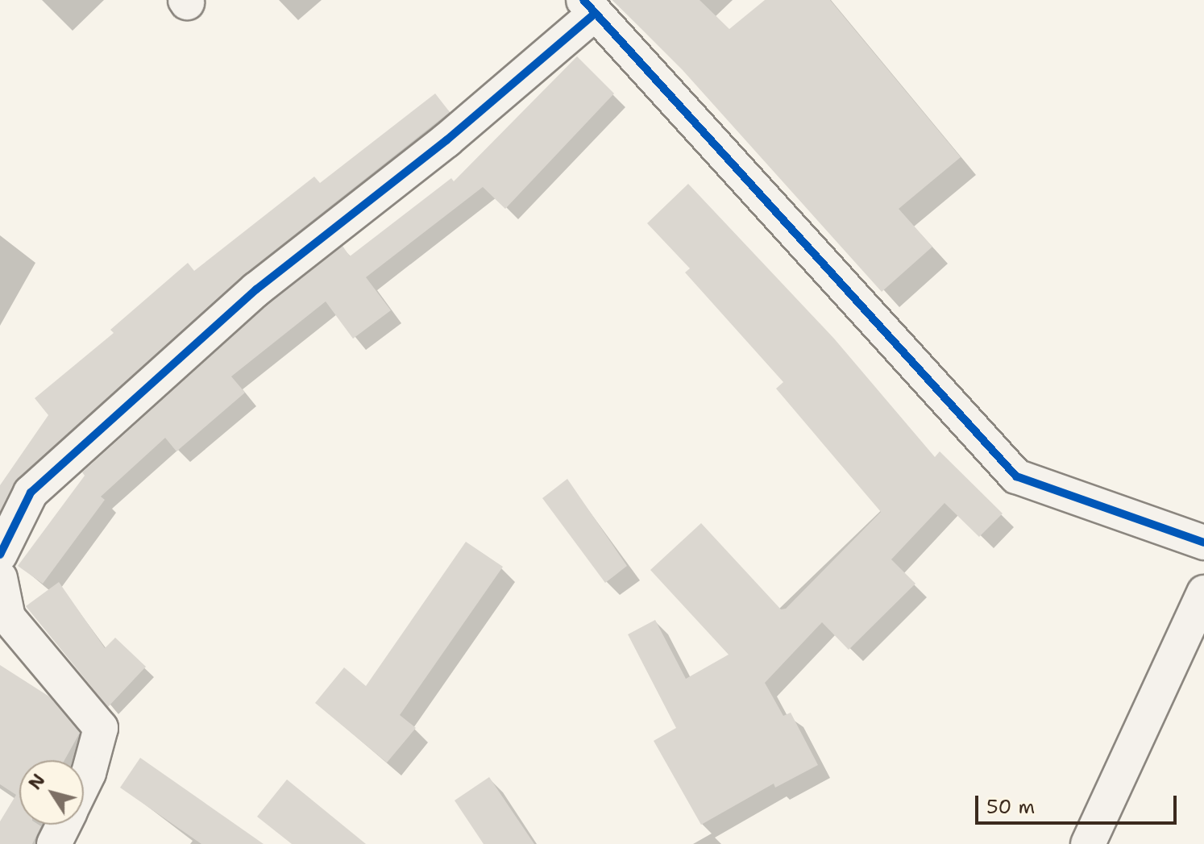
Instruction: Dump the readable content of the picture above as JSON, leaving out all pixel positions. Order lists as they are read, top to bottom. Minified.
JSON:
{"scale_bar":"50 m","north":"top left"}
